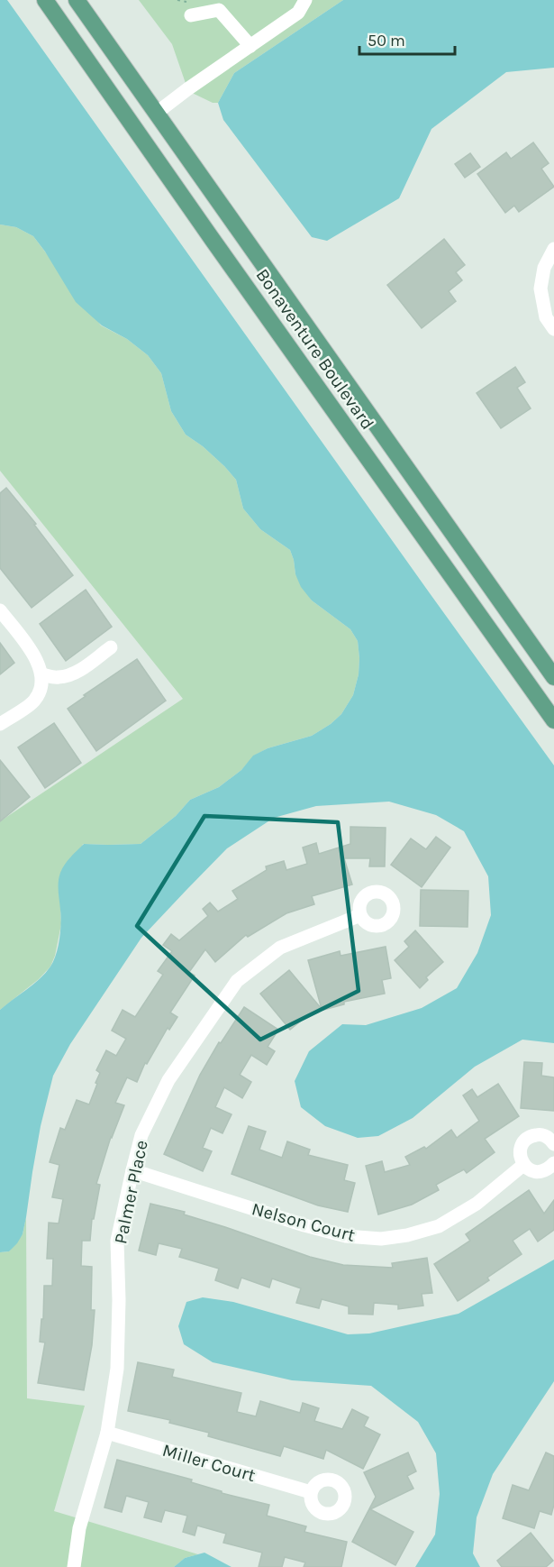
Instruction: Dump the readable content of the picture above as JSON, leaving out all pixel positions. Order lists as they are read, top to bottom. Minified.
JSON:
{"streets":{"main road":["Bonaventure Boulevard"],"street":["Palmer Place","Nelson Court","Miller Court"]},"crossings":[["Palmer Place","Nelson Court"],["Palmer Place","Miller Court"]],"scale_bar":"50 m"}
